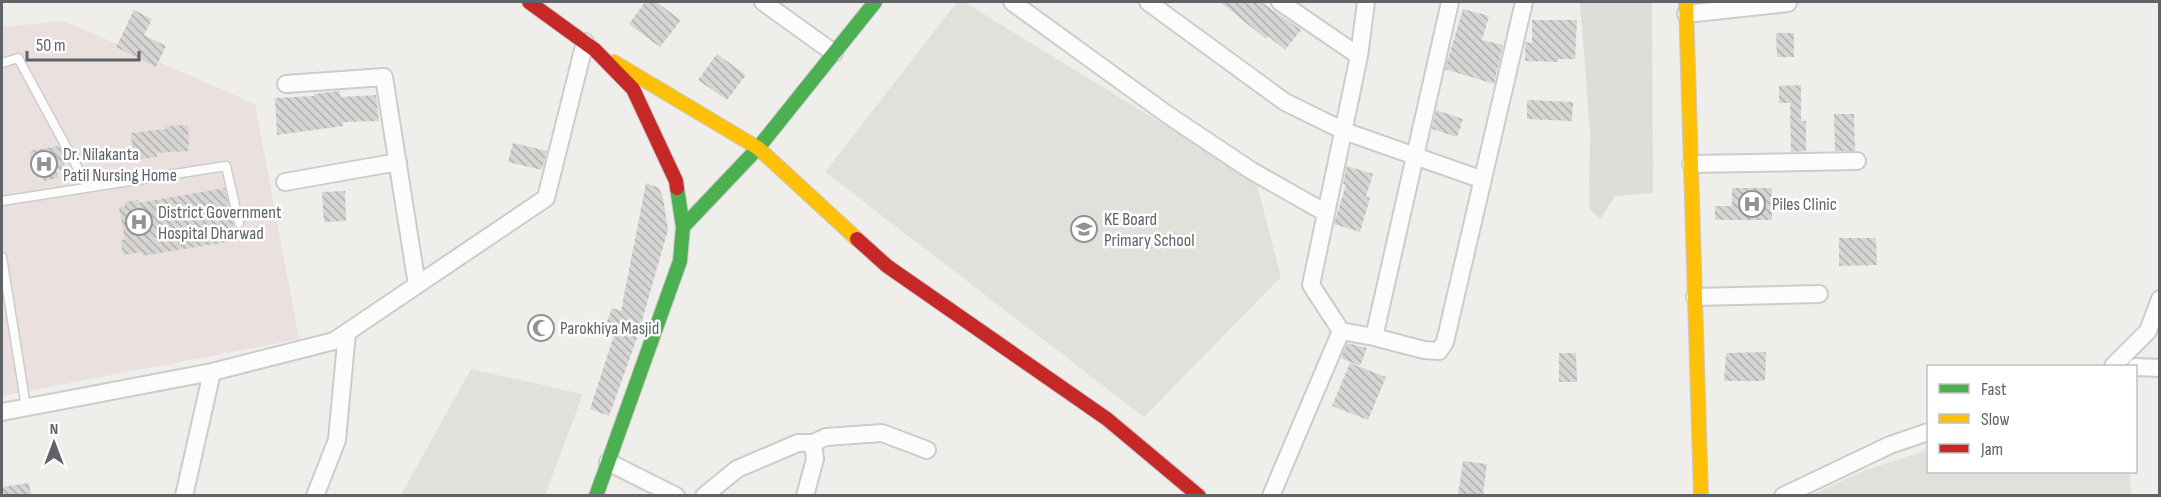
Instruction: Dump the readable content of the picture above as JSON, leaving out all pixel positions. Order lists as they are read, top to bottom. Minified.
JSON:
{"places":{"hospital":["Dr. Nilakanta Patil Nursing Home","Piles Clinic","District Government Hospital Dharwad"],"school or university":["KE Board Primary School"],"mosque":["Parokhiya Masjid"]},"legend":["Fast","Slow","Jam"],"scale_bar":"50 m","north":"top"}
